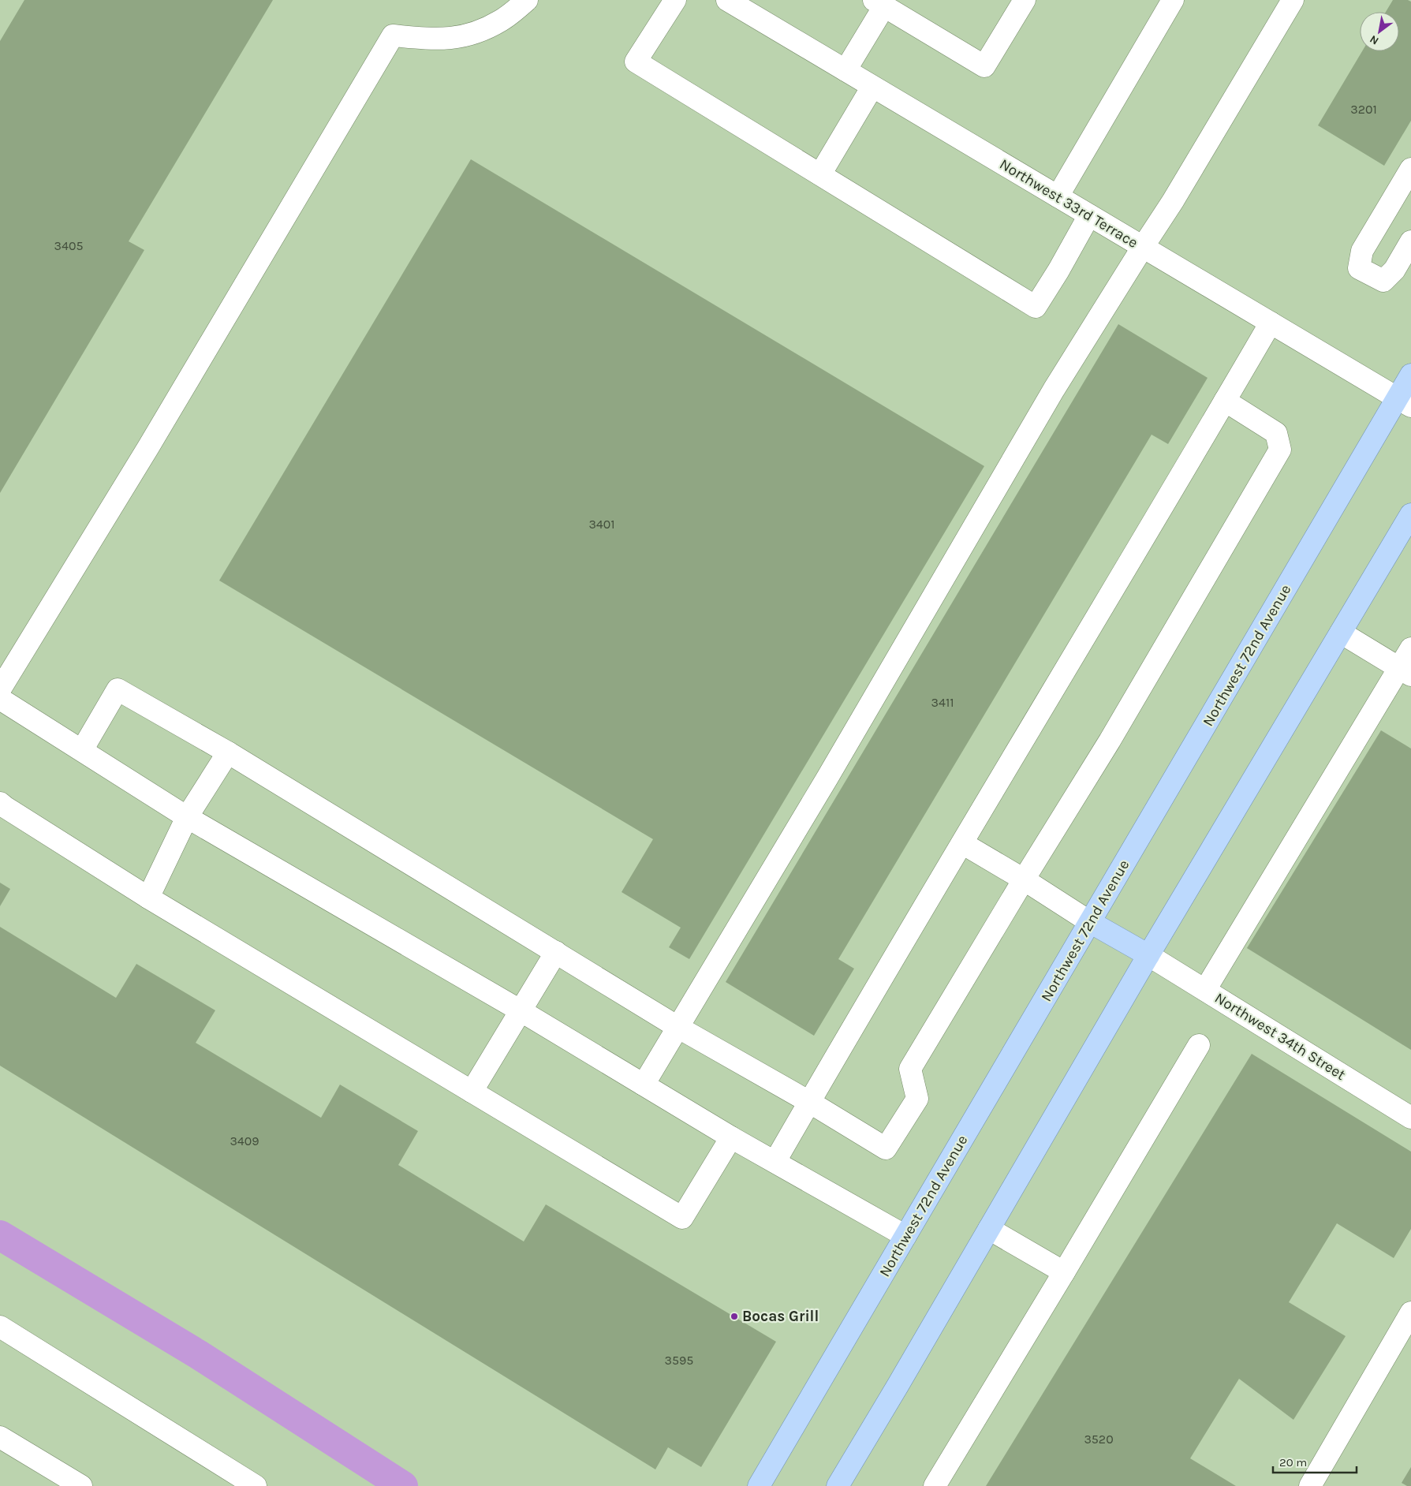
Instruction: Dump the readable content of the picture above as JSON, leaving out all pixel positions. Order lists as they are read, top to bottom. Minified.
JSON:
{"streets":{"main road":["Northwest 72nd Avenue"],"street":["Northwest 33rd Terrace","Northwest 34th Street"]},"crossings":[["Northwest 33rd Terrace","Northwest 72nd Avenue"]],"places":["Bocas Grill"],"house_numbers":["3201","3405","3401","3411","3409","3595","3520"],"scale_bar":"20 m","north":"bottom left"}
